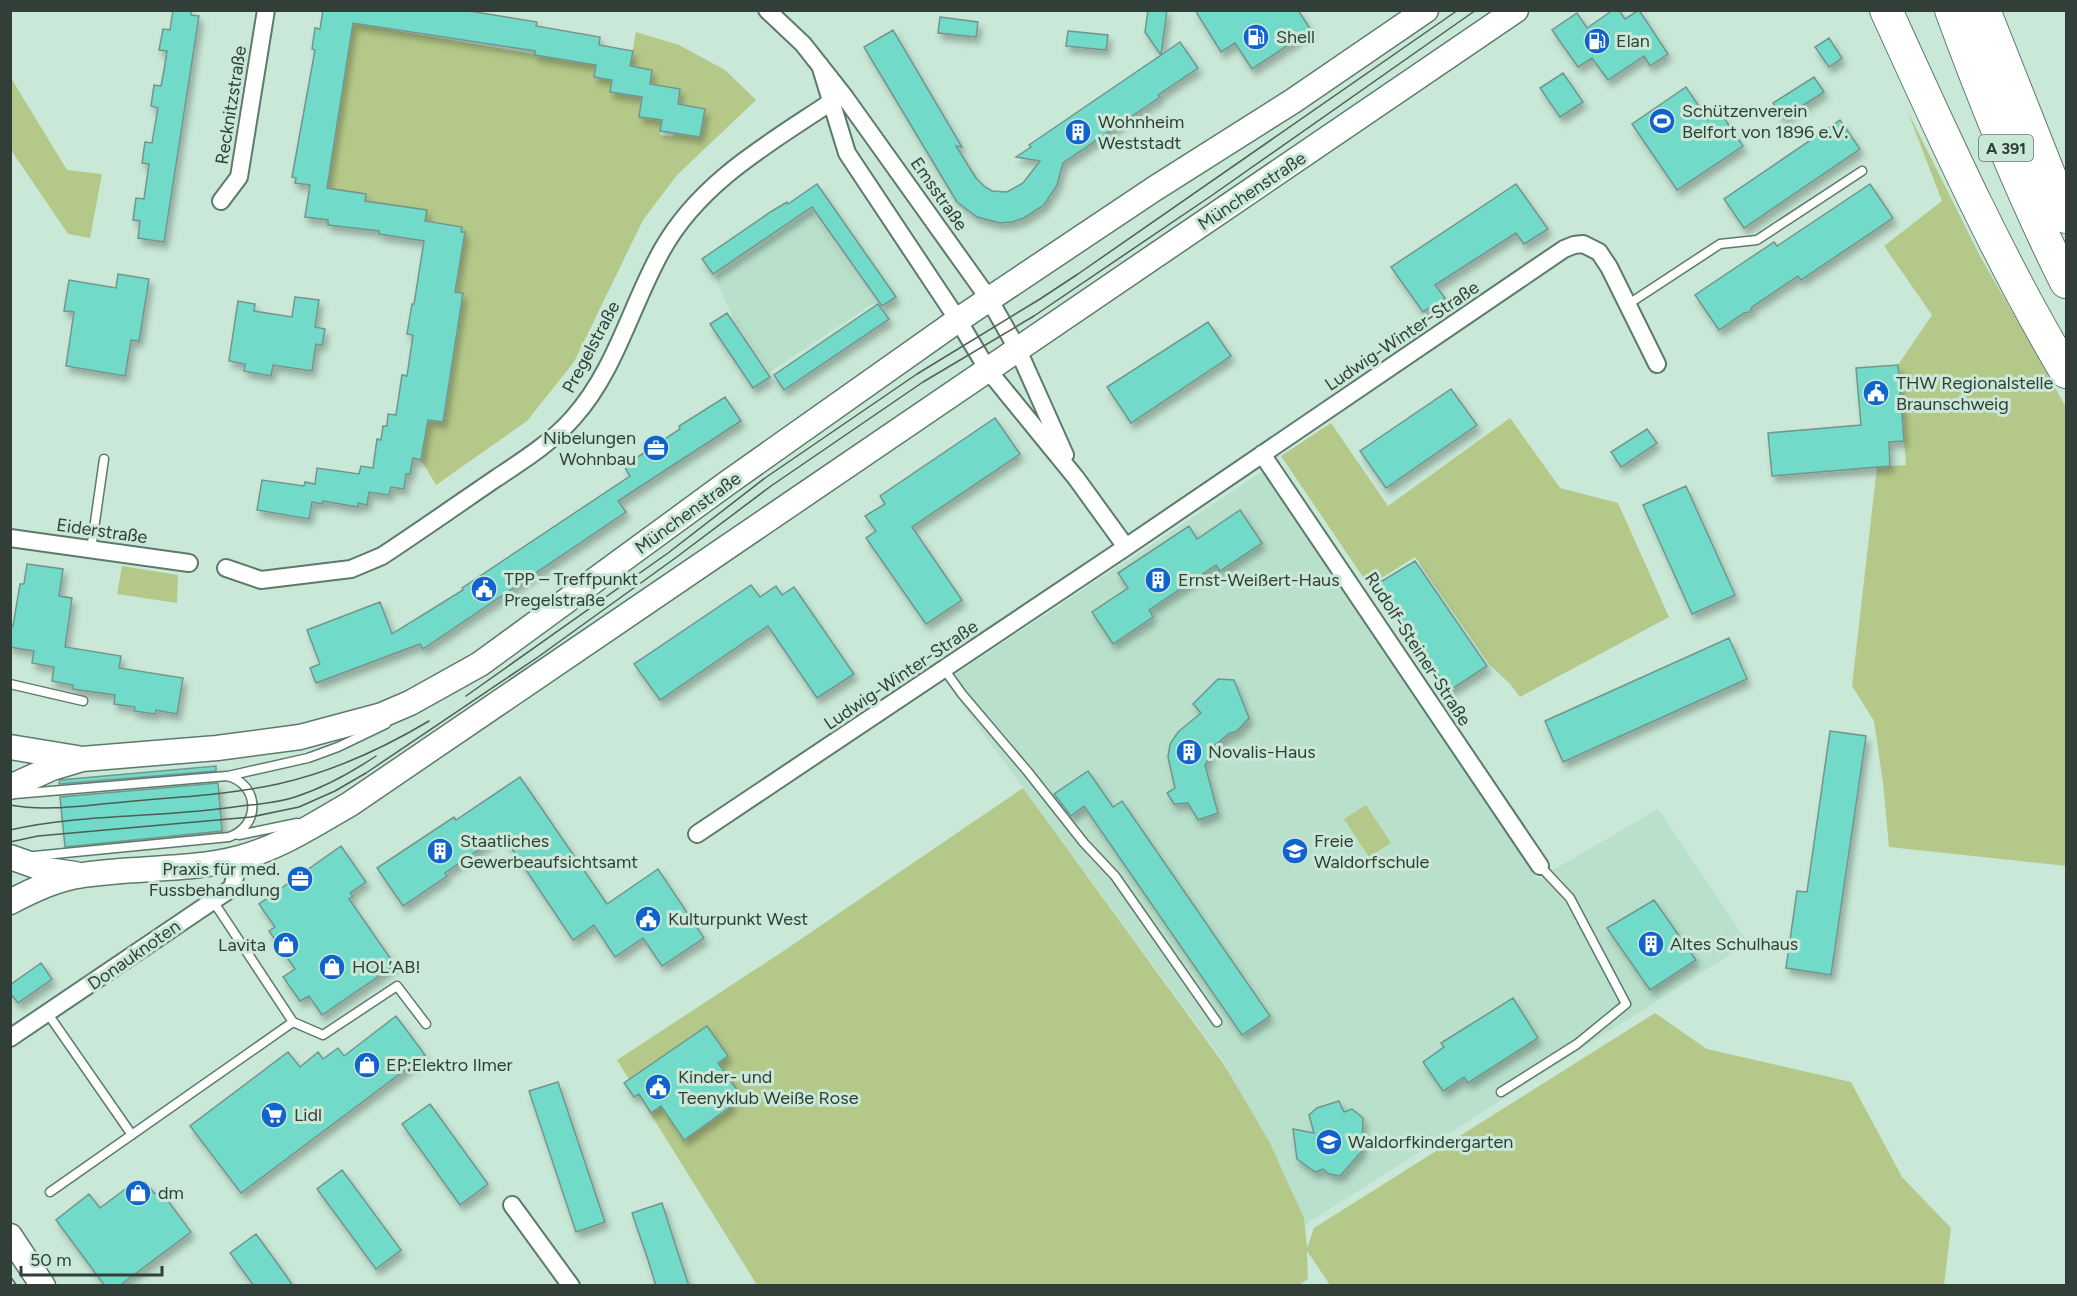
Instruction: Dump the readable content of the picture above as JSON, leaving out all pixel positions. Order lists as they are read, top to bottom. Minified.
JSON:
{"streets":{"highway":["A 391"],"main road":["Münchenstraße"],"street":["Recknitzstraße","Emsstraße","Ludwig-Winter-Straße","Pregelstraße","Eiderstraße","Rudolf-Steiner-Straße","Donauknoten"]},"crossings":[["Münchenstraße","Emsstraße"],["Münchenstraße","Donauknoten"],["Emsstraße","Pregelstraße"],["Ludwig-Winter-Straße","Rudolf-Steiner-Straße"]],"places":{"fuel station":["Shell","Elan"],"sports":["Schützenverein Belfort von 1896 e.V."],"building":["Wohnheim Weststadt","Ernst-Weißert-Haus","Novalis-Haus","Staatliches Gewerbeaufsichtsamt","Altes Schulhaus"],"public building":["THW Regionalstelle Braunschweig","TPP – Treffpunkt Pregelstraße","Kulturpunkt West","Kinder- und Teenyklub Weiße Rose"],"office":["Nibelungen Wohnbau","Praxis für med. Fussbehandlung"],"school or university":["Freie Waldorfschule","Waldorfkindergarten"],"shop":["Lavita","HOL’AB!","EP:Elektro Ilmer","dm"],"supermarket":["Lidl"]},"scale_bar":"50 m"}
